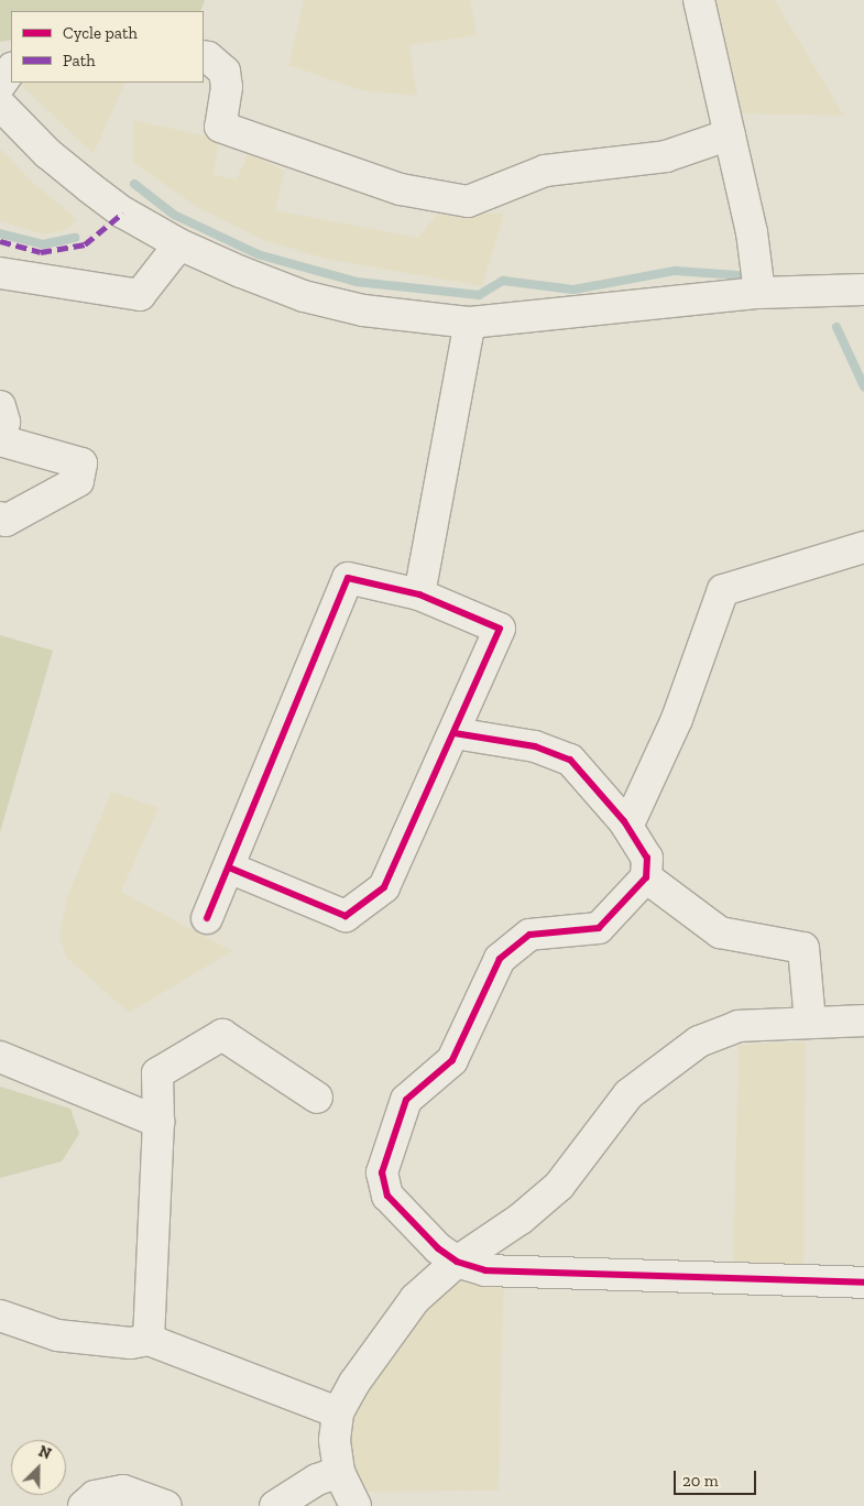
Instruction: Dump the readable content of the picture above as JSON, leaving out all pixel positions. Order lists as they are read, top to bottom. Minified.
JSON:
{"legend":["Cycle path","Path"],"scale_bar":"20 m","north":"top right"}
